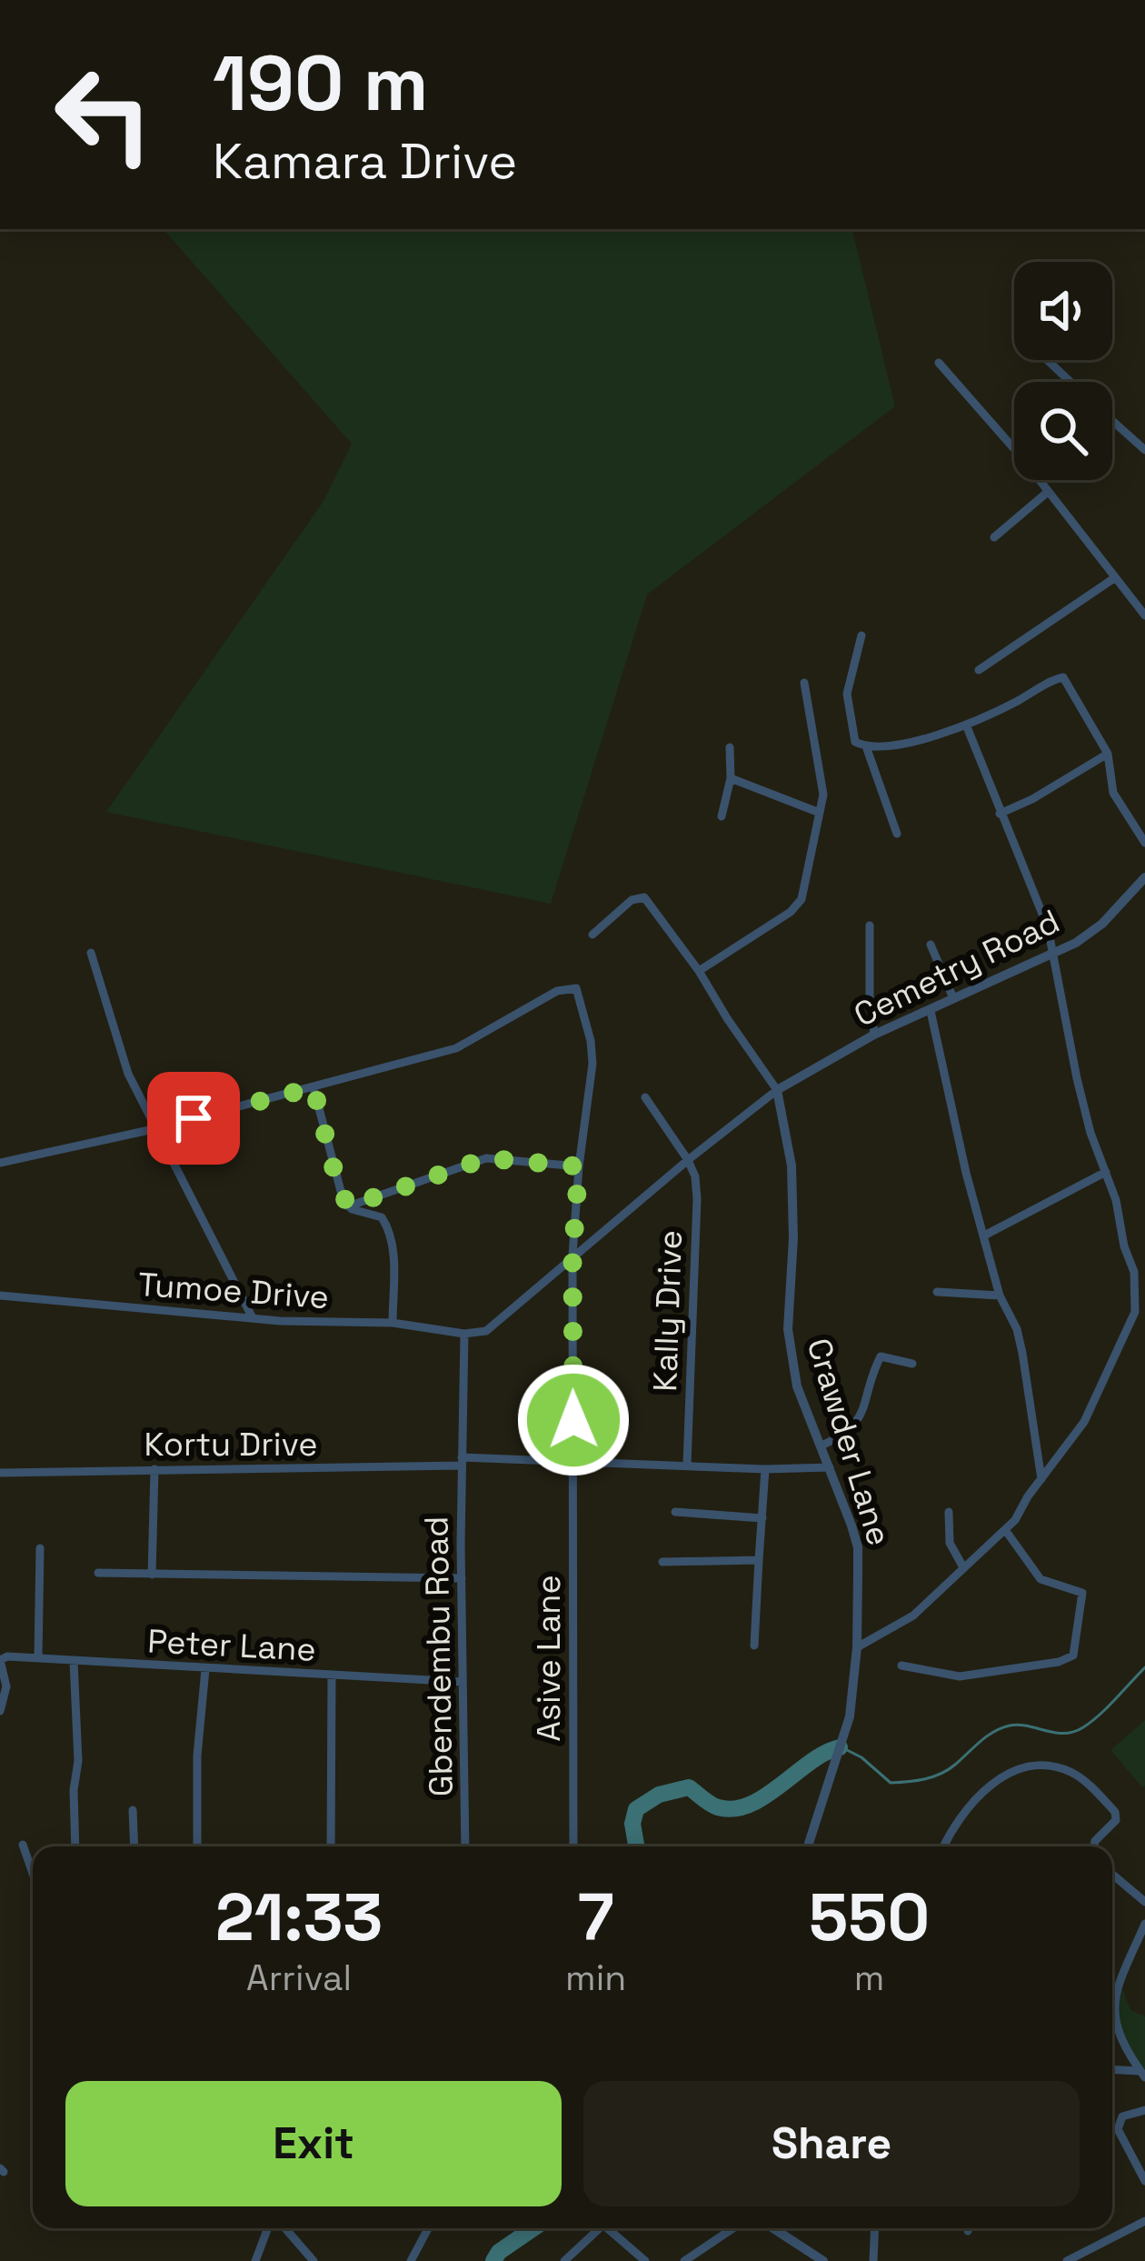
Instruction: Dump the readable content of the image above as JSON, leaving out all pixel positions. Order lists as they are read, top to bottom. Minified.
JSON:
{"streets":{"street":["Cemetry Road","Tumoe Drive","Kally Drive","Crawder Lane","Kortu Drive","Peter Lane","Gbendembu Road","Asive Lane"]},"crossings":[["Cemetry Road","Crawder Lane"],["Tumoe Drive","Gbendembu Road"],["Kally Drive","Kortu Drive"],["Crawder Lane","Kortu Drive"],["Kortu Drive","Gbendembu Road"],["Kortu Drive","Asive Lane"],["Peter Lane","Gbendembu Road"]],"page":{"turn":["190 m","Kamara Drive"],"eta":["21:33","Arrival","7","min","550","m"],"buttons":["Exit","Share"]}}
